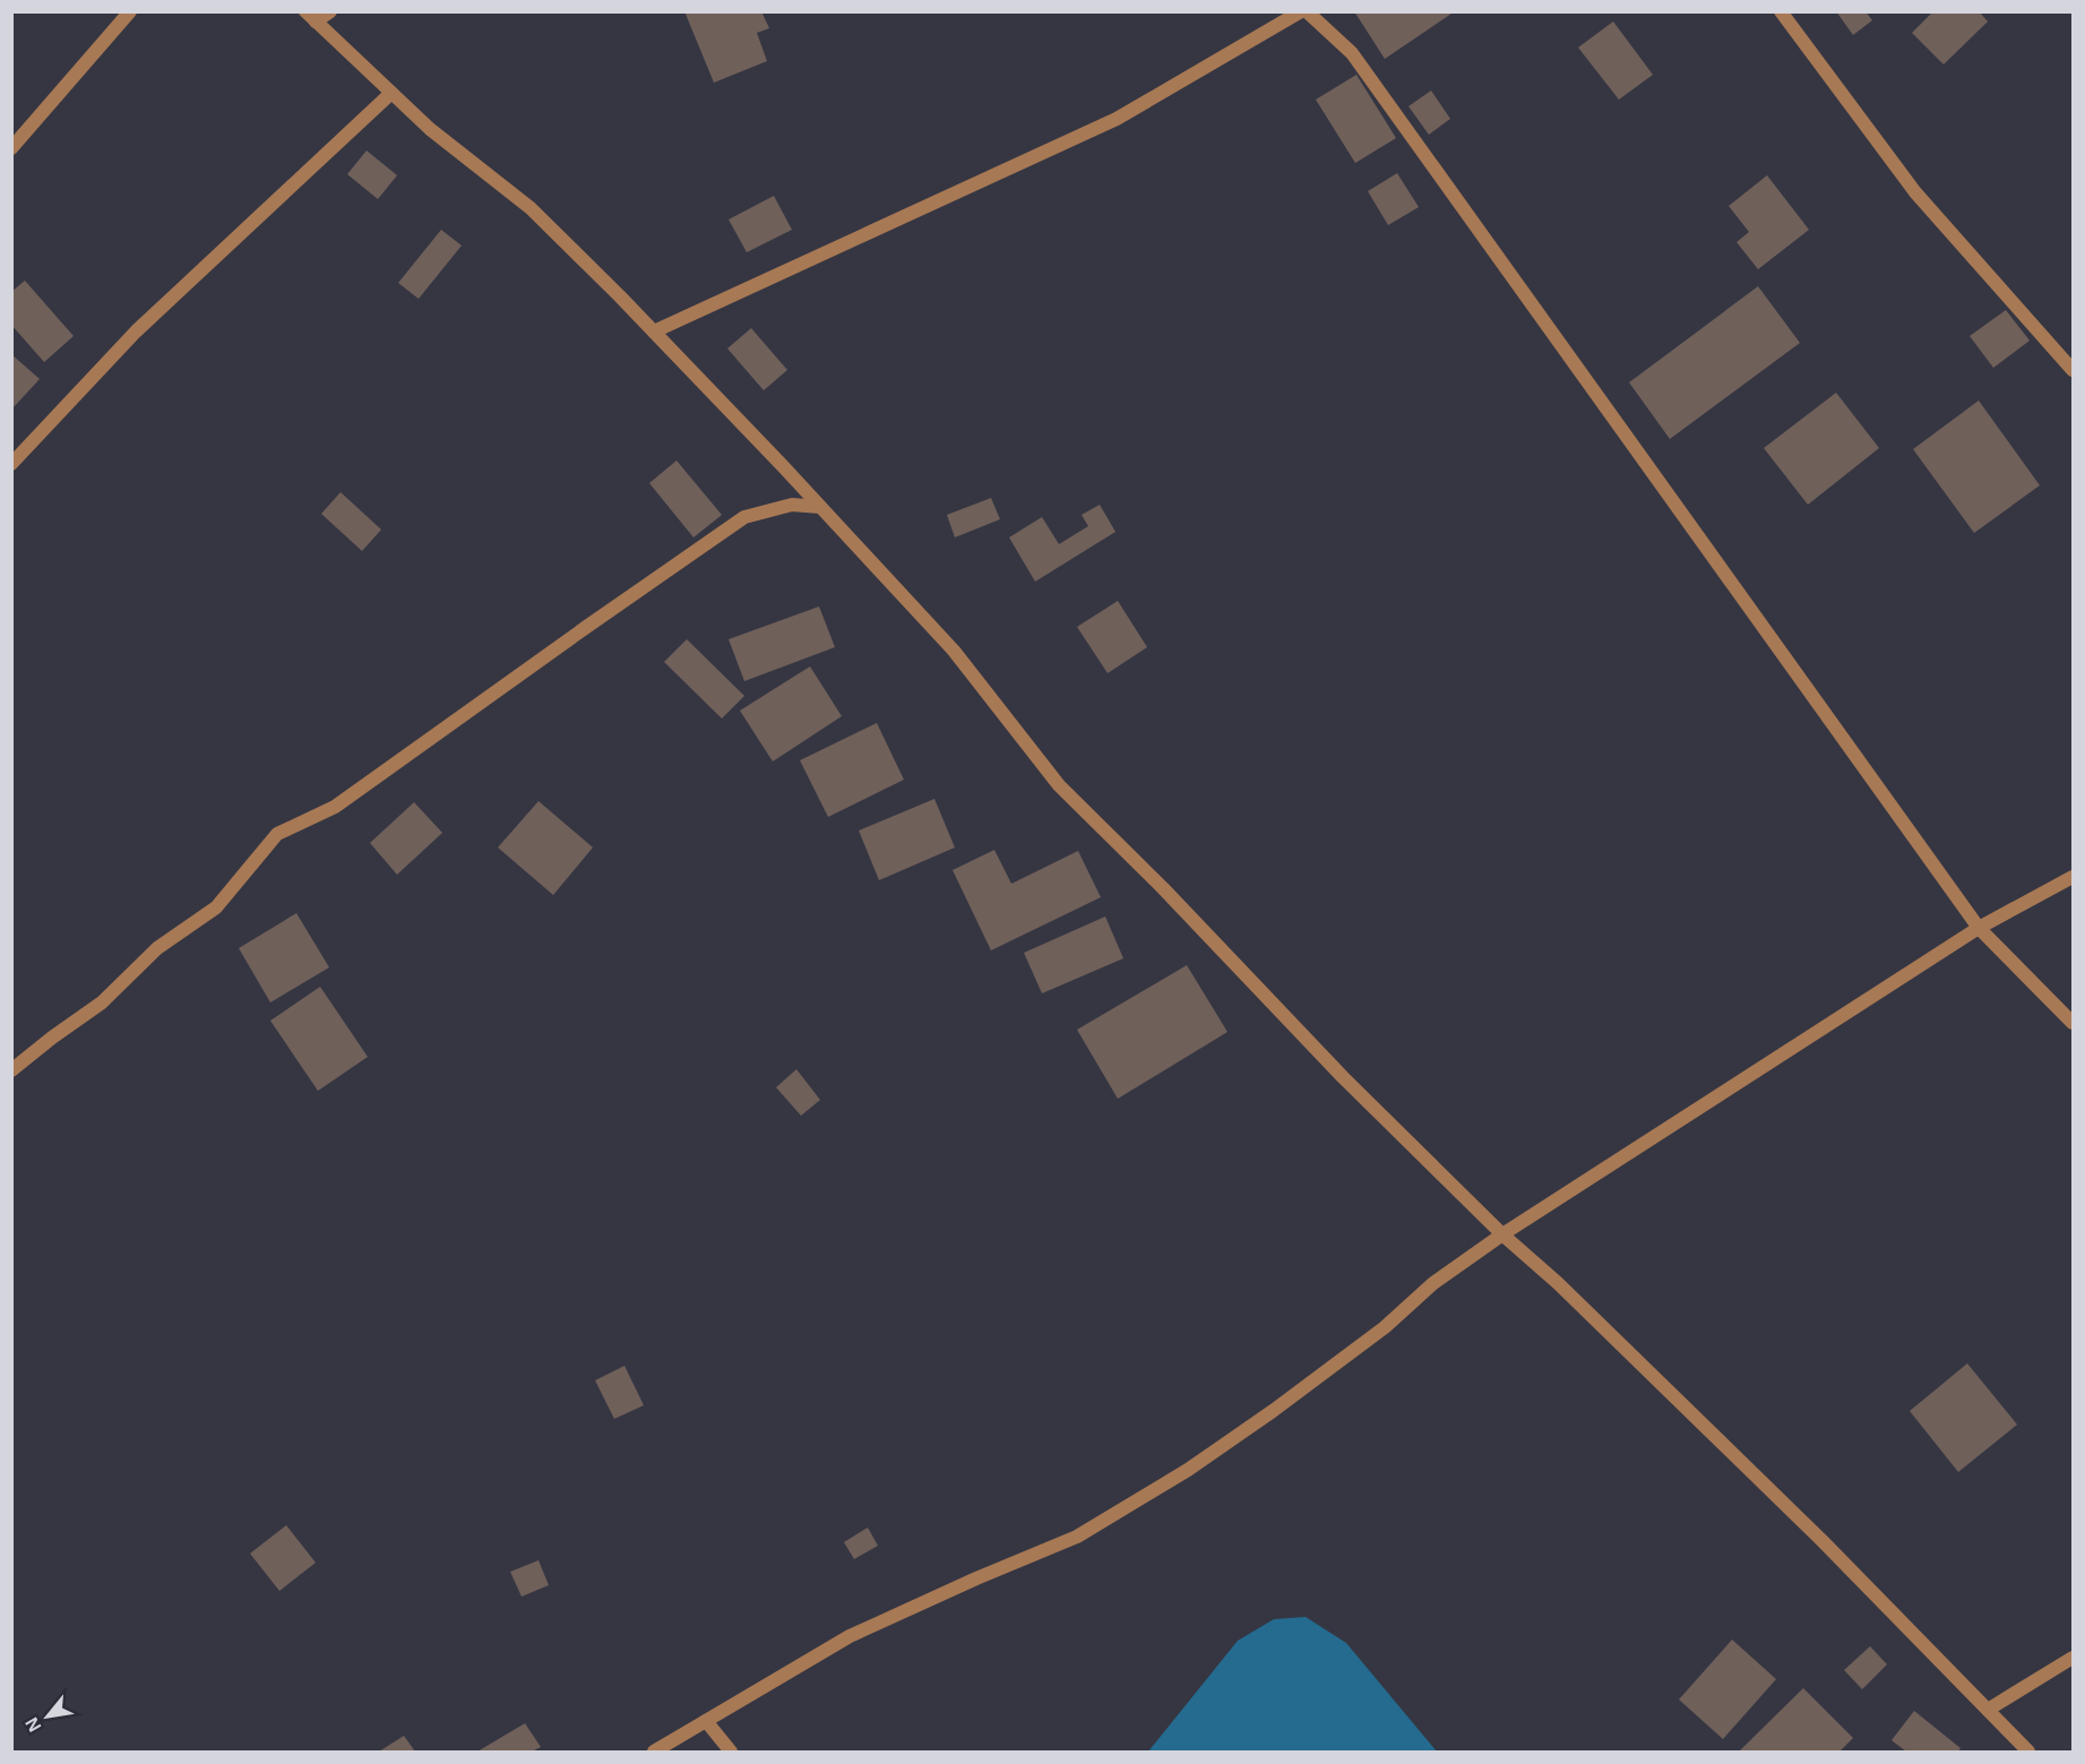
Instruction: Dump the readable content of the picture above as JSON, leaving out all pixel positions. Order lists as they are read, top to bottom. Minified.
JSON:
{"north":"bottom left"}
